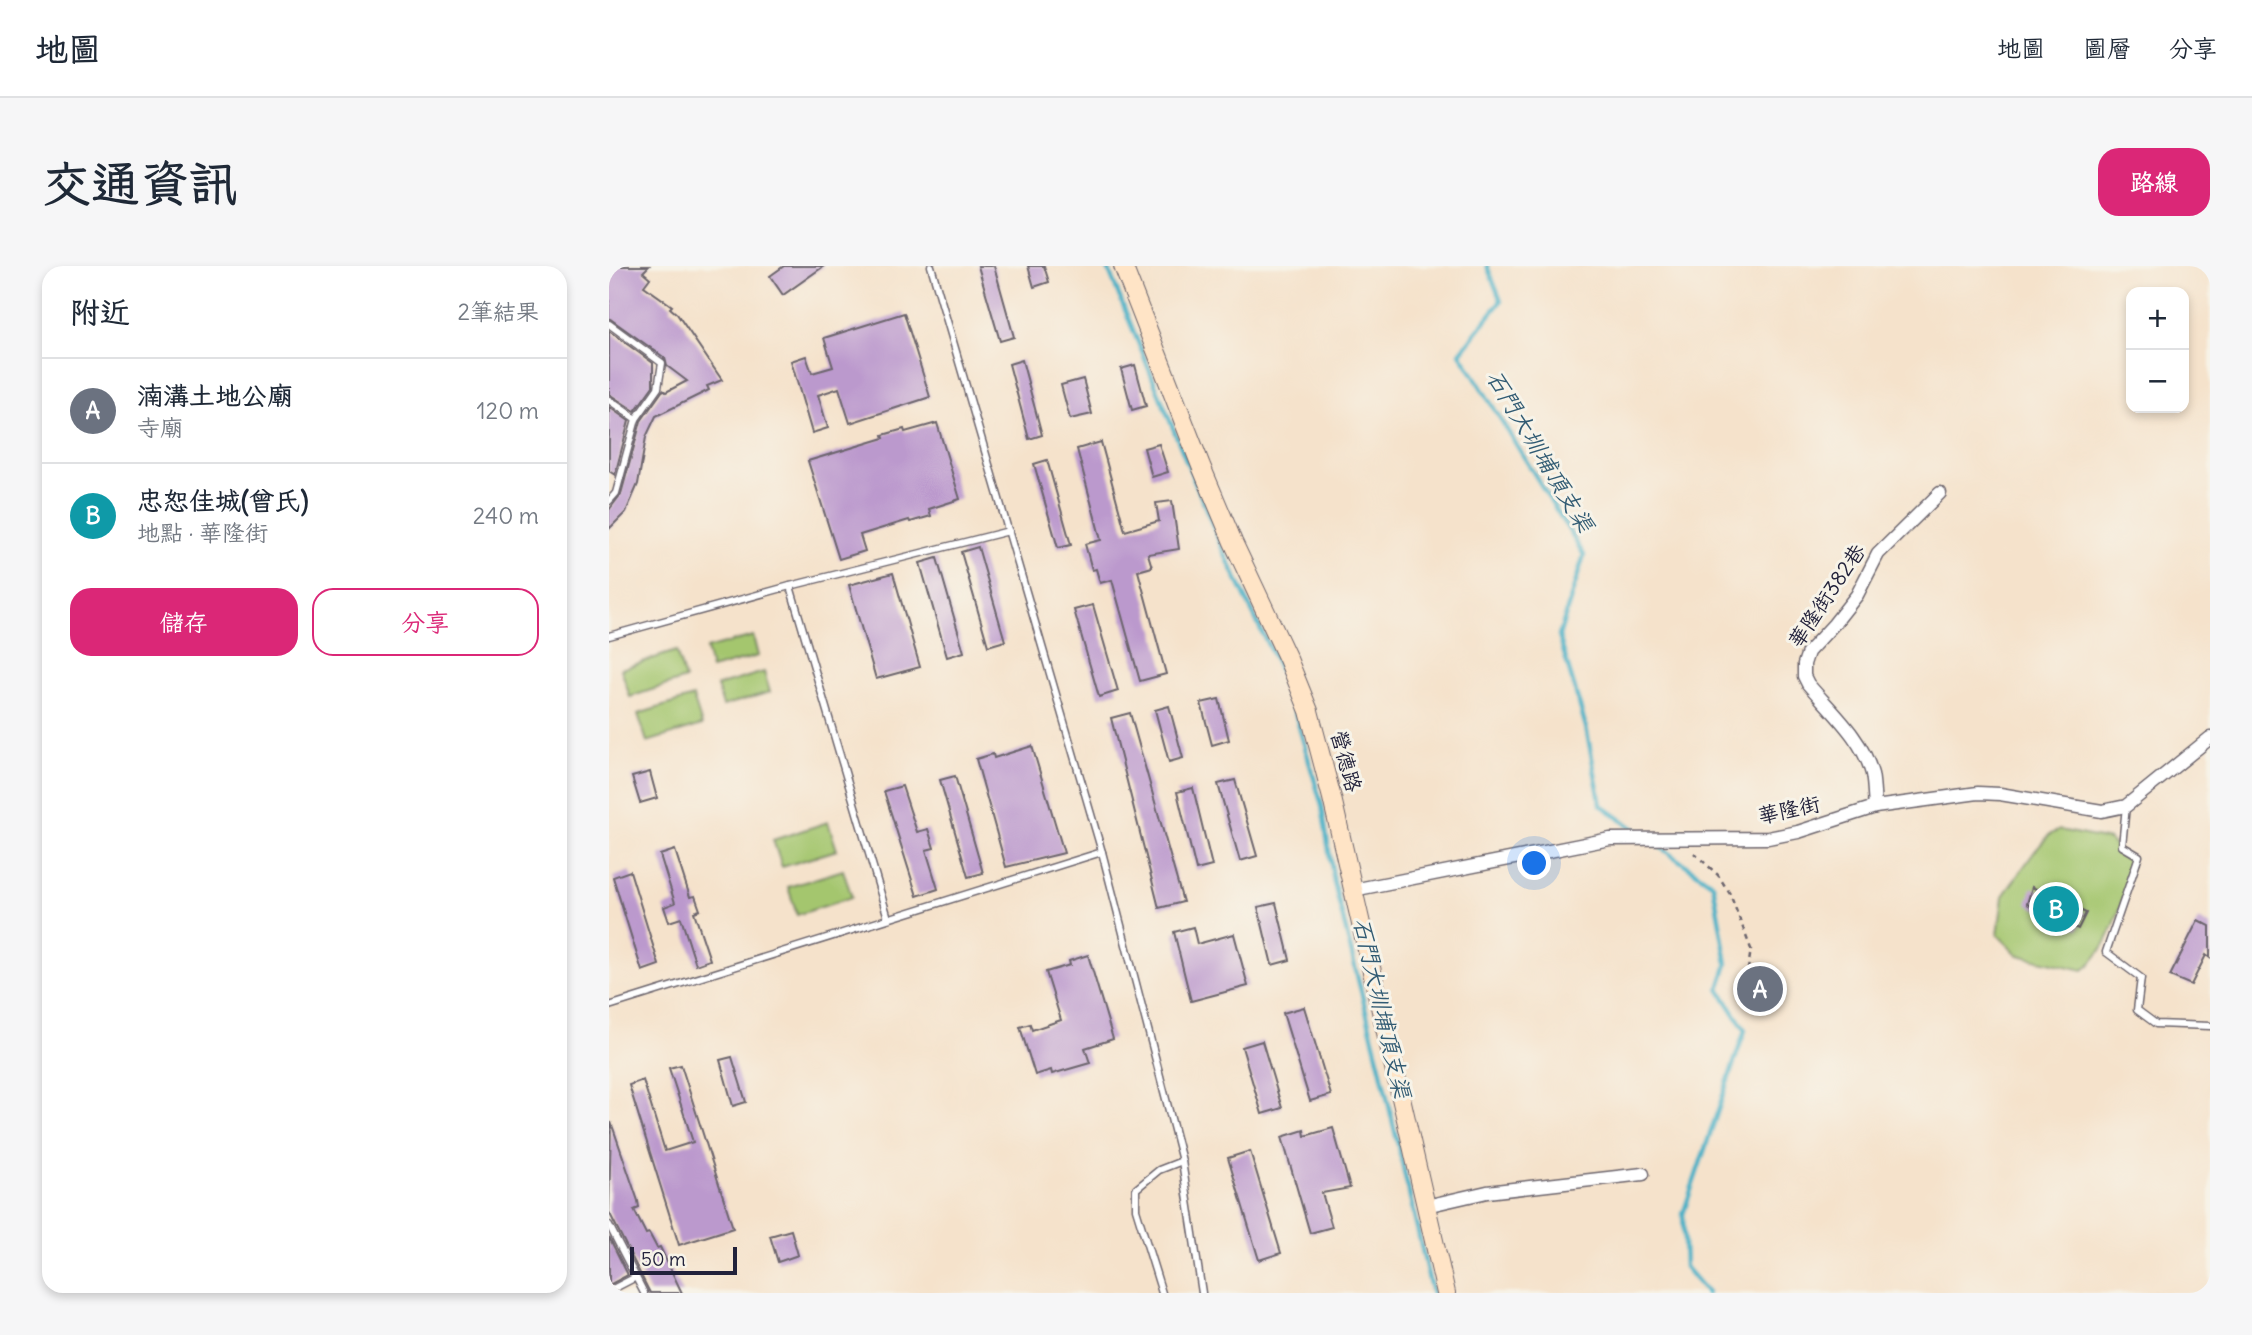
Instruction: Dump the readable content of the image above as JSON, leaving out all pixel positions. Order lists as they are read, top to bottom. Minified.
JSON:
{"streets":{"street":["華隆街382巷","營德路","華隆街"]},"crossings":[["華隆街382巷","華隆街"],["營德路","華隆街"]],"water":["石門大圳埔頂支渠"],"scale_bar":"50 m","page":{"header":"地圖","nav":["地圖","圖層","分享"],"buttons":["路線",["儲存","分享"]],"title":"交通資訊","heading":["附近","2筆結果"],"map_buttons":["+","−"],"list":[{"mark":"A","name":"湳溝土地公廟","note":"寺廟","value":"120 m"},{"mark":"B","name":"忠恕佳城(曾氏)","note":"地點 · 華隆街","value":"240 m"}],"pins":["B","A"],"scale":"50 m"}}
